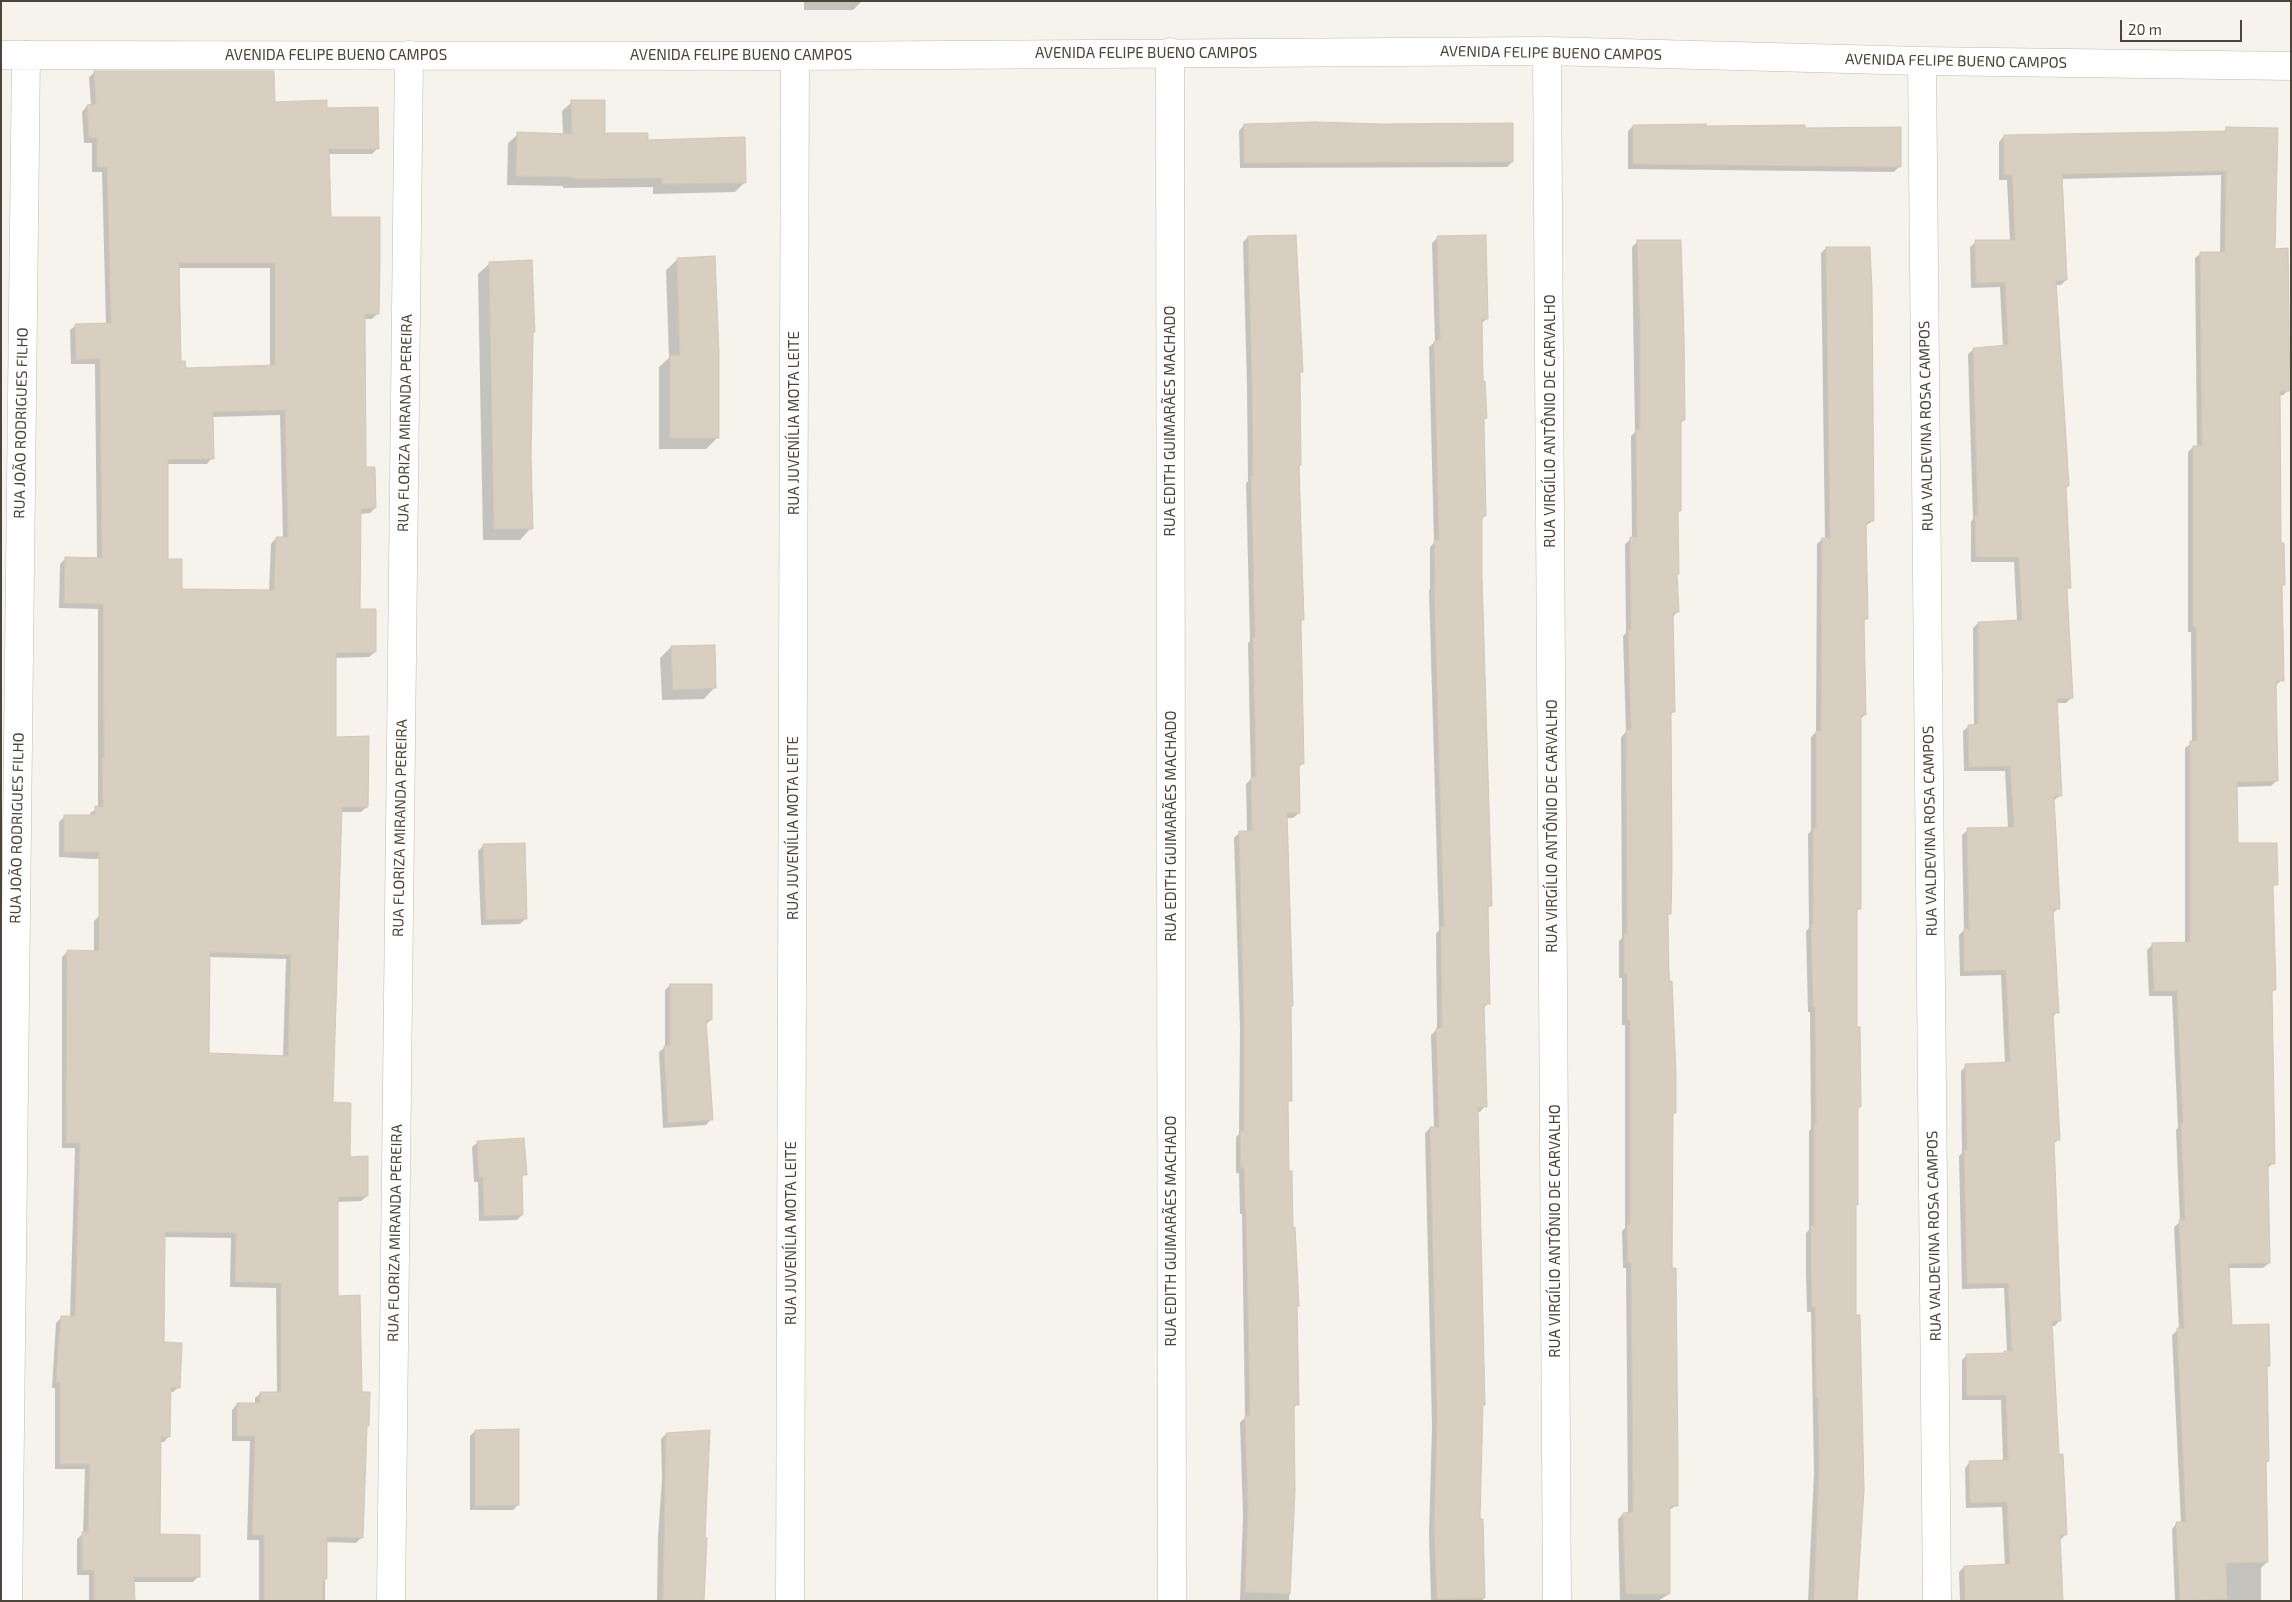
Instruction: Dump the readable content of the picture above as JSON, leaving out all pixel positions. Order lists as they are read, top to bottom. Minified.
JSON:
{"streets":{"street":["AVENIDA FELIPE BUENO CAMPOS","RUA EDITH GUIMARÃES MACHADO","RUA VIRGÍLIO ANTÔNIO DE CARVALHO","RUA JOÃO RODRIGUES FILHO","RUA FLORIZA MIRANDA PEREIRA","RUA JUVENÍLIA MOTA LEITE","RUA VALDEVINA ROSA CAMPOS"]},"crossings":[["AVENIDA FELIPE BUENO CAMPOS","RUA EDITH GUIMARÃES MACHADO"],["AVENIDA FELIPE BUENO CAMPOS","RUA VIRGÍLIO ANTÔNIO DE CARVALHO"],["AVENIDA FELIPE BUENO CAMPOS","RUA JOÃO RODRIGUES FILHO"],["AVENIDA FELIPE BUENO CAMPOS","RUA FLORIZA MIRANDA PEREIRA"],["AVENIDA FELIPE BUENO CAMPOS","RUA JUVENÍLIA MOTA LEITE"],["AVENIDA FELIPE BUENO CAMPOS","RUA VALDEVINA ROSA CAMPOS"]],"scale_bar":"20 m"}
